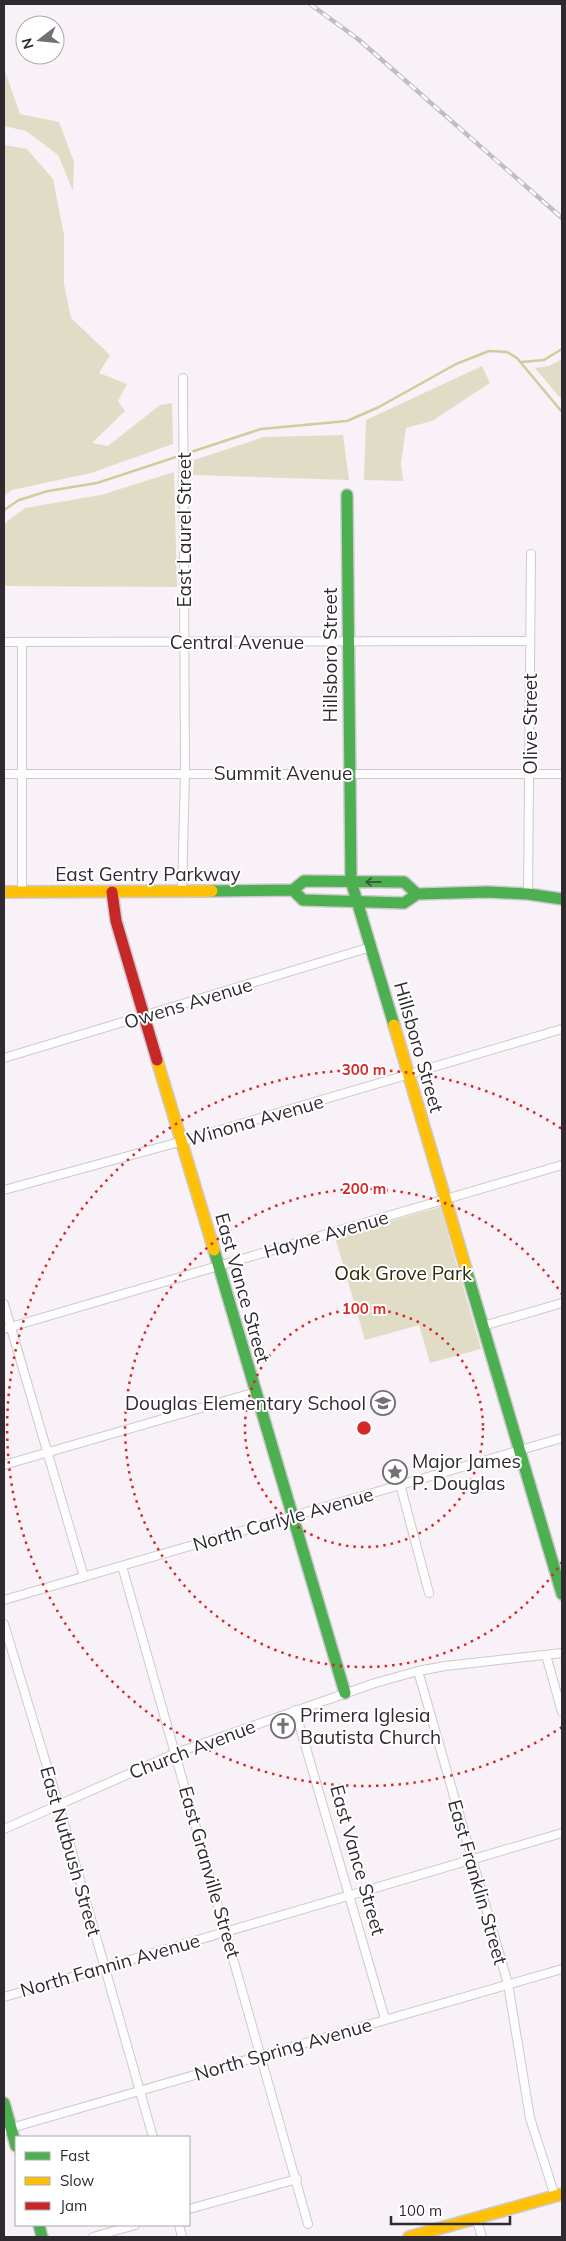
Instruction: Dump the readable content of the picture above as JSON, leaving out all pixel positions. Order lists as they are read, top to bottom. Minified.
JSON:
{"streets":{"street":["East Laurel Street","Central Avenue","Hillsboro Street","Olive Street","Summit Avenue","East Gentry Parkway","Owens Avenue","Winona Avenue","Hayne Avenue","East Vance Street","North Carlyle Avenue","Church Avenue","East Nutbush Street","East Granville Street","East Franklin Street","North Fannin Avenue","North Spring Avenue"]},"crossings":[["East Laurel Street","Central Avenue"],["East Laurel Street","Summit Avenue"],["East Laurel Street","East Gentry Parkway"],["Central Avenue","Hillsboro Street"],["Central Avenue","Olive Street"],["Hillsboro Street","Summit Avenue"],["Hillsboro Street","East Gentry Parkway"],["Hillsboro Street","Owens Avenue"],["Hillsboro Street","Winona Avenue"],["Hillsboro Street","Hayne Avenue"],["Hillsboro Street","North Carlyle Avenue"],["Olive Street","Summit Avenue"],["Olive Street","East Gentry Parkway"],["East Gentry Parkway","East Vance Street"],["Owens Avenue","East Vance Street"],["Winona Avenue","East Vance Street"],["Hayne Avenue","East Vance Street"],["East Vance Street","North Carlyle Avenue"],["East Vance Street","Church Avenue"],["East Vance Street","North Fannin Avenue"],["East Vance Street","North Spring Avenue"],["North Carlyle Avenue","East Granville Street"],["Church Avenue","East Nutbush Street"],["Church Avenue","East Granville Street"],["Church Avenue","East Franklin Street"],["East Nutbush Street","North Fannin Avenue"],["East Nutbush Street","North Spring Avenue"],["East Granville Street","North Fannin Avenue"],["East Granville Street","North Spring Avenue"],["East Franklin Street","North Fannin Avenue"],["East Franklin Street","North Spring Avenue"]],"parks":["Oak Grove Park"],"places":{"school or university":["Douglas Elementary School"],"place":["Major James P. Douglas"],"church":["Primera Iglesia Bautista Church"]},"legend":["Fast","Slow","Jam"],"scale_bar":"100 m","north":"left","rings":["300 m","200 m","100 m"]}
